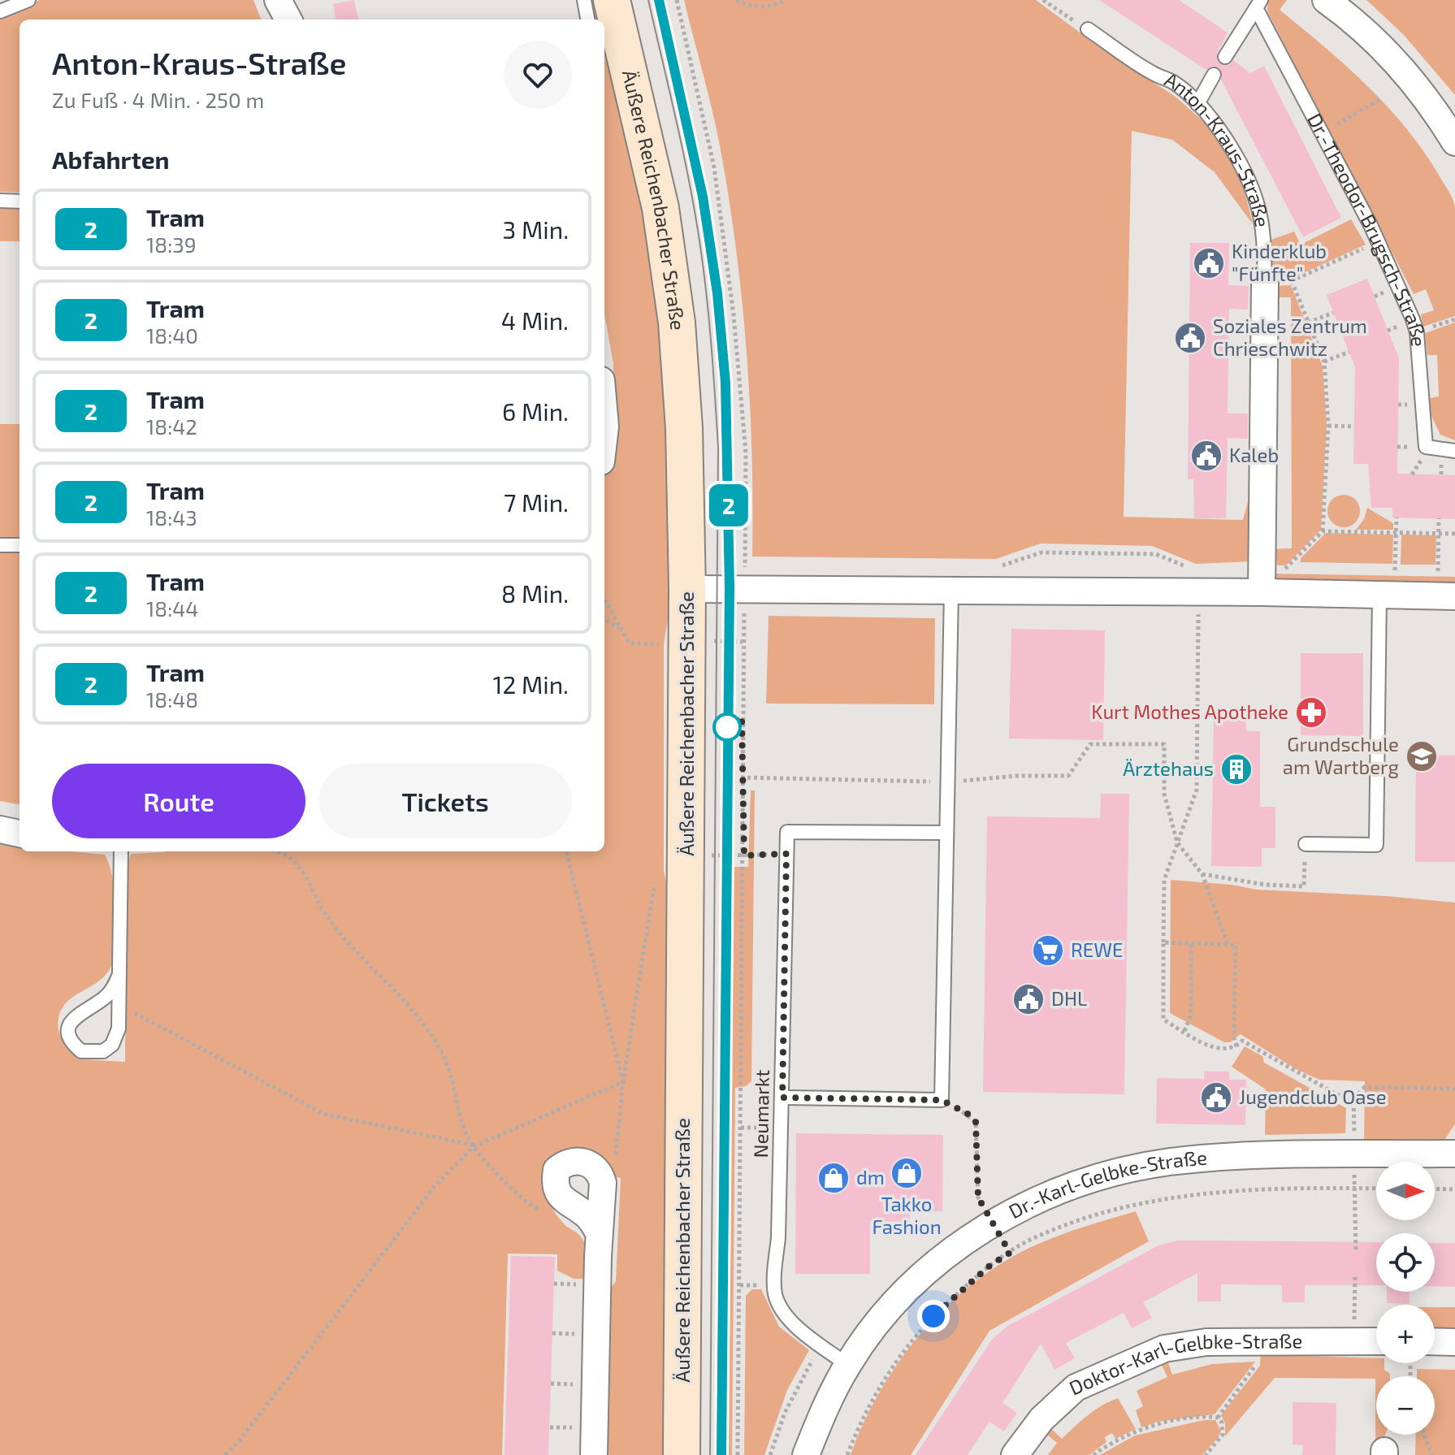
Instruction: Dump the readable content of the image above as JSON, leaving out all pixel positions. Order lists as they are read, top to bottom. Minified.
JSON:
{"streets":{"street":["Anton-Kraus-Straße","Äußere Reichenbacher Straße","Dr.-Karl-Gelbke-Straße","Doktor-Karl-Gelbke-Straße"],"lane":["Dr.-Theodor-Brugsch-Straße","Neumarkt"]},"crossings":[["Neumarkt","Dr.-Karl-Gelbke-Straße"]],"places":{"public building":["Kinderklub \"Fünfte\"","Soziales Zentrum Chrieschwitz","Kaleb","DHL","Jugendclub Oase"],"pharmacy":["Kurt Mothes Apotheke"],"school or university":["Grundschule am Wartberg"],"building":["Ärztehaus"],"supermarket":["REWE"],"shop":["Takko Fashion","dm"]},"lines":["tram line 2"],"north":"right","page":{"on_map":"2","heading":[["Anton-Kraus-Straße","Zu Fuß · 4 Min. · 250 m"],"Abfahrten"],"list":[{"mark":"2","name":"Tram","note":"18:39","value":"3 Min."},{"mark":"2","name":"Tram","note":"18:40","value":"4 Min."},{"mark":"2","name":"Tram","note":"18:42","value":"6 Min."},{"mark":"2","name":"Tram","note":"18:43","value":"7 Min."},{"mark":"2","name":"Tram","note":"18:44","value":"8 Min."},{"mark":"2","name":"Tram","note":"18:48","value":"12 Min."}],"buttons":["Route","Tickets"],"map_buttons":["+","−"]}}
